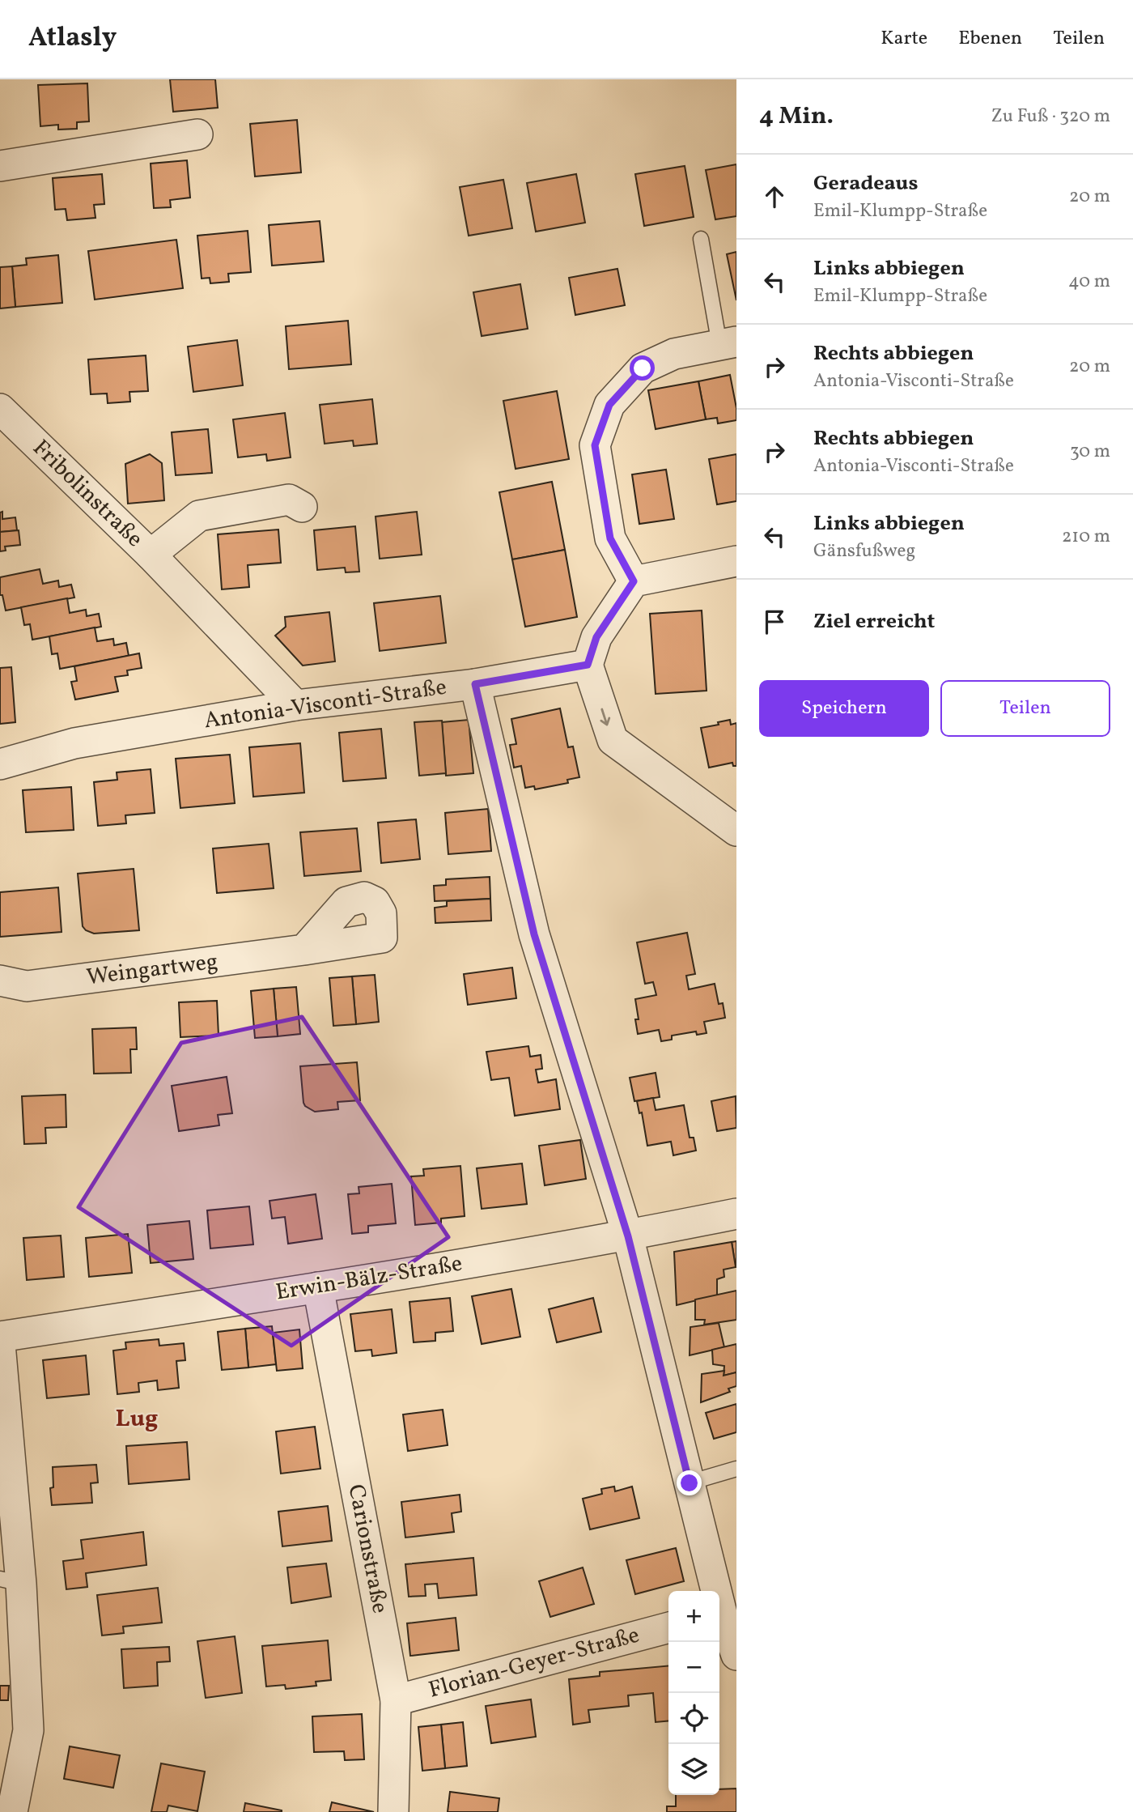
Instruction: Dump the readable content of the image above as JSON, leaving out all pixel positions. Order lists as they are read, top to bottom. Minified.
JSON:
{"streets":{"street":["Fribolinstraße","Antonia-Visconti-Straße","Weingartweg","Erwin-Bälz-Straße","Carionstraße","Florian-Geyer-Straße"]},"crossings":[["Fribolinstraße","Antonia-Visconti-Straße"],["Erwin-Bälz-Straße","Carionstraße"],["Carionstraße","Florian-Geyer-Straße"]],"districts":["Lug"],"page":{"header":"Atlasly","nav":["Karte","Ebenen","Teilen"],"heading":["4 Min.","Zu Fuß · 320 m"],"list":[["Geradeaus","Emil-Klumpp-Straße","20 m"],["Links abbiegen","Emil-Klumpp-Straße","40 m"],["Rechts abbiegen","Antonia-Visconti-Straße","20 m"],["Rechts abbiegen","Antonia-Visconti-Straße","30 m"],["Links abbiegen","Gänsfußweg","210 m"],"Ziel erreicht"],"buttons":["Speichern","Teilen"],"map_buttons":["+","−"]}}
